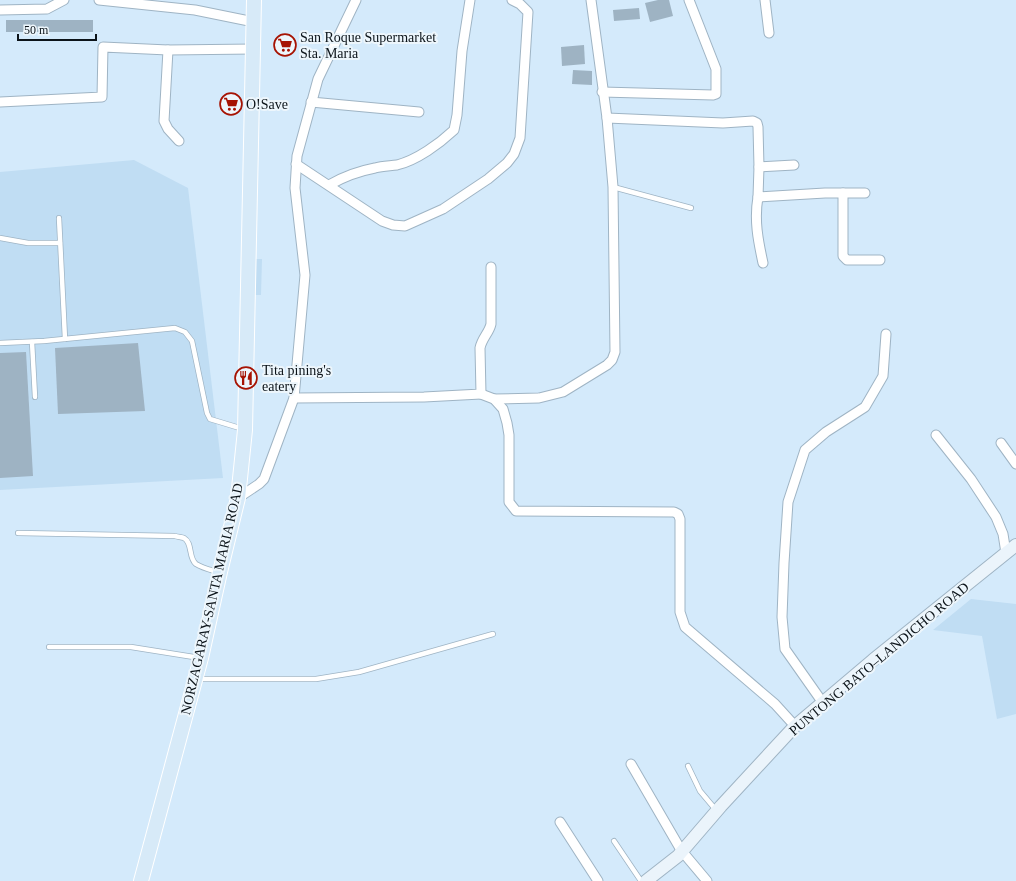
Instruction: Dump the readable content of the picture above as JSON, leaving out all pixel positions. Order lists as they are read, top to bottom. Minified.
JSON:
{"streets":{"main road":["NORZAGARAY-SANTA MARIA ROAD","PUNTONG BATO–LANDICHO ROAD"]},"places":{"supermarket":["San Roque Supermarket Sta. Maria","O!Save"],"restaurant":["Tita pining's eatery"]},"scale_bar":"50 m"}
